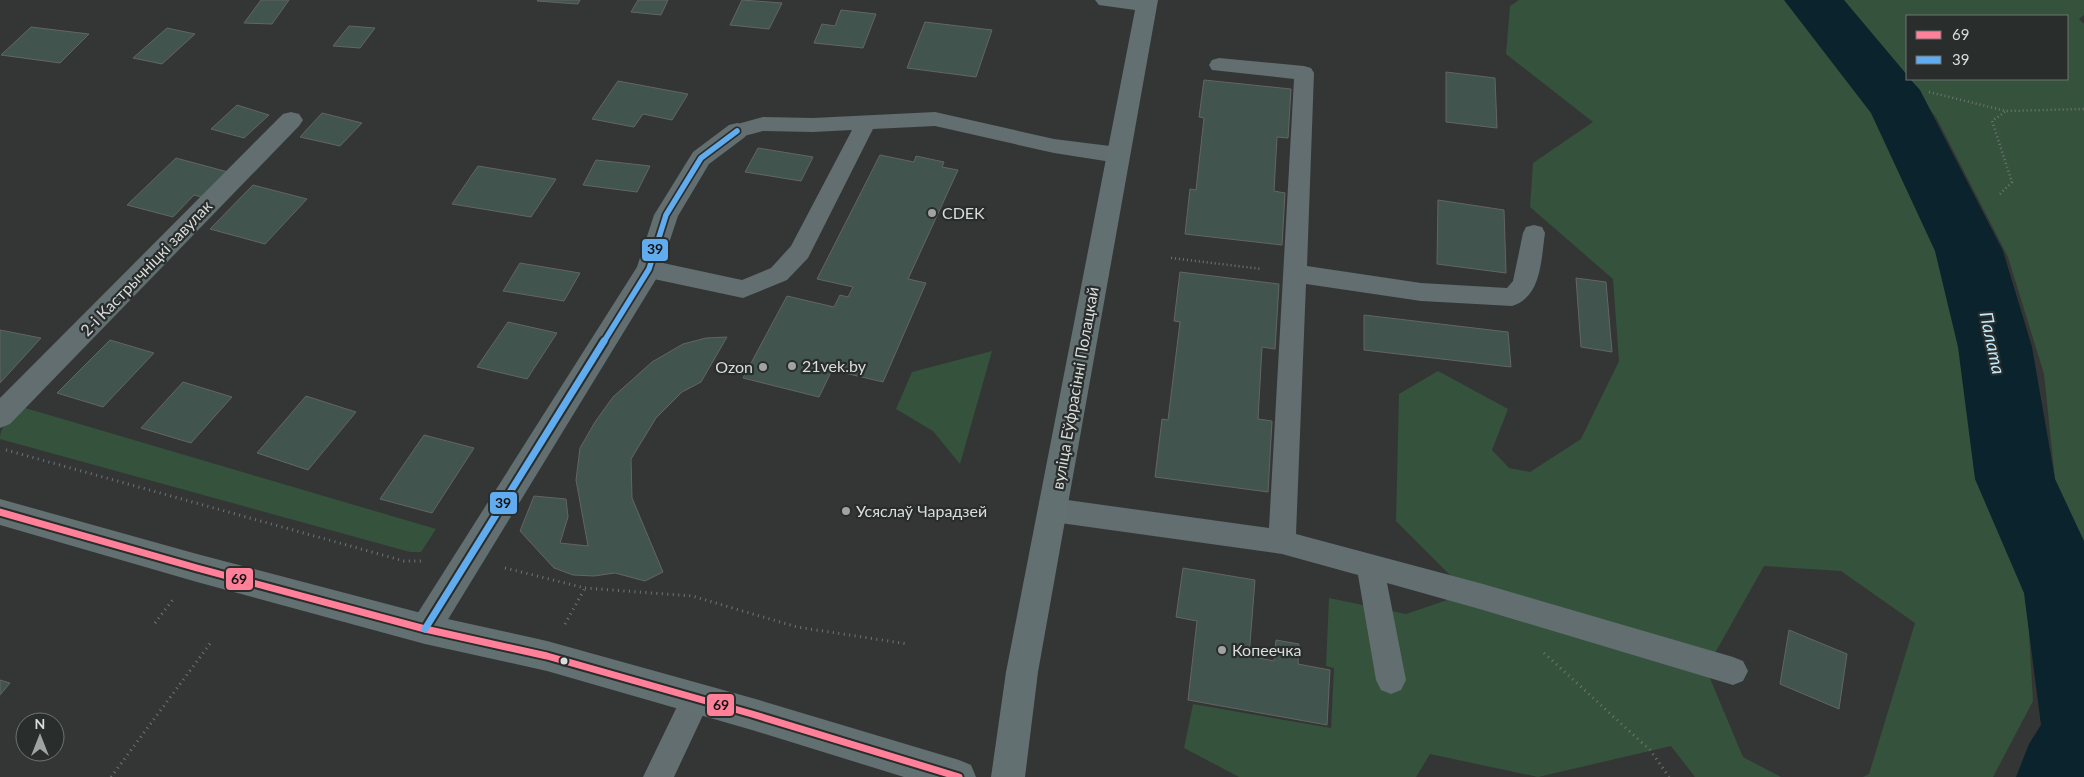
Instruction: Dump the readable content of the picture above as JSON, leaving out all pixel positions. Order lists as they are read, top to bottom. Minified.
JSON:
{"streets":{"main road":["вуліца Еўфрасінні Полацкай"],"street":["2-і Кастрычніцкі завулак"]},"water":["Палата"],"places":["CDEK","21vek.by","Ozon","Усяслаў Чарадзей","Копеечка"],"lines":["transit line 39","transit line 69"],"legend":["69","39"],"north":"top"}
